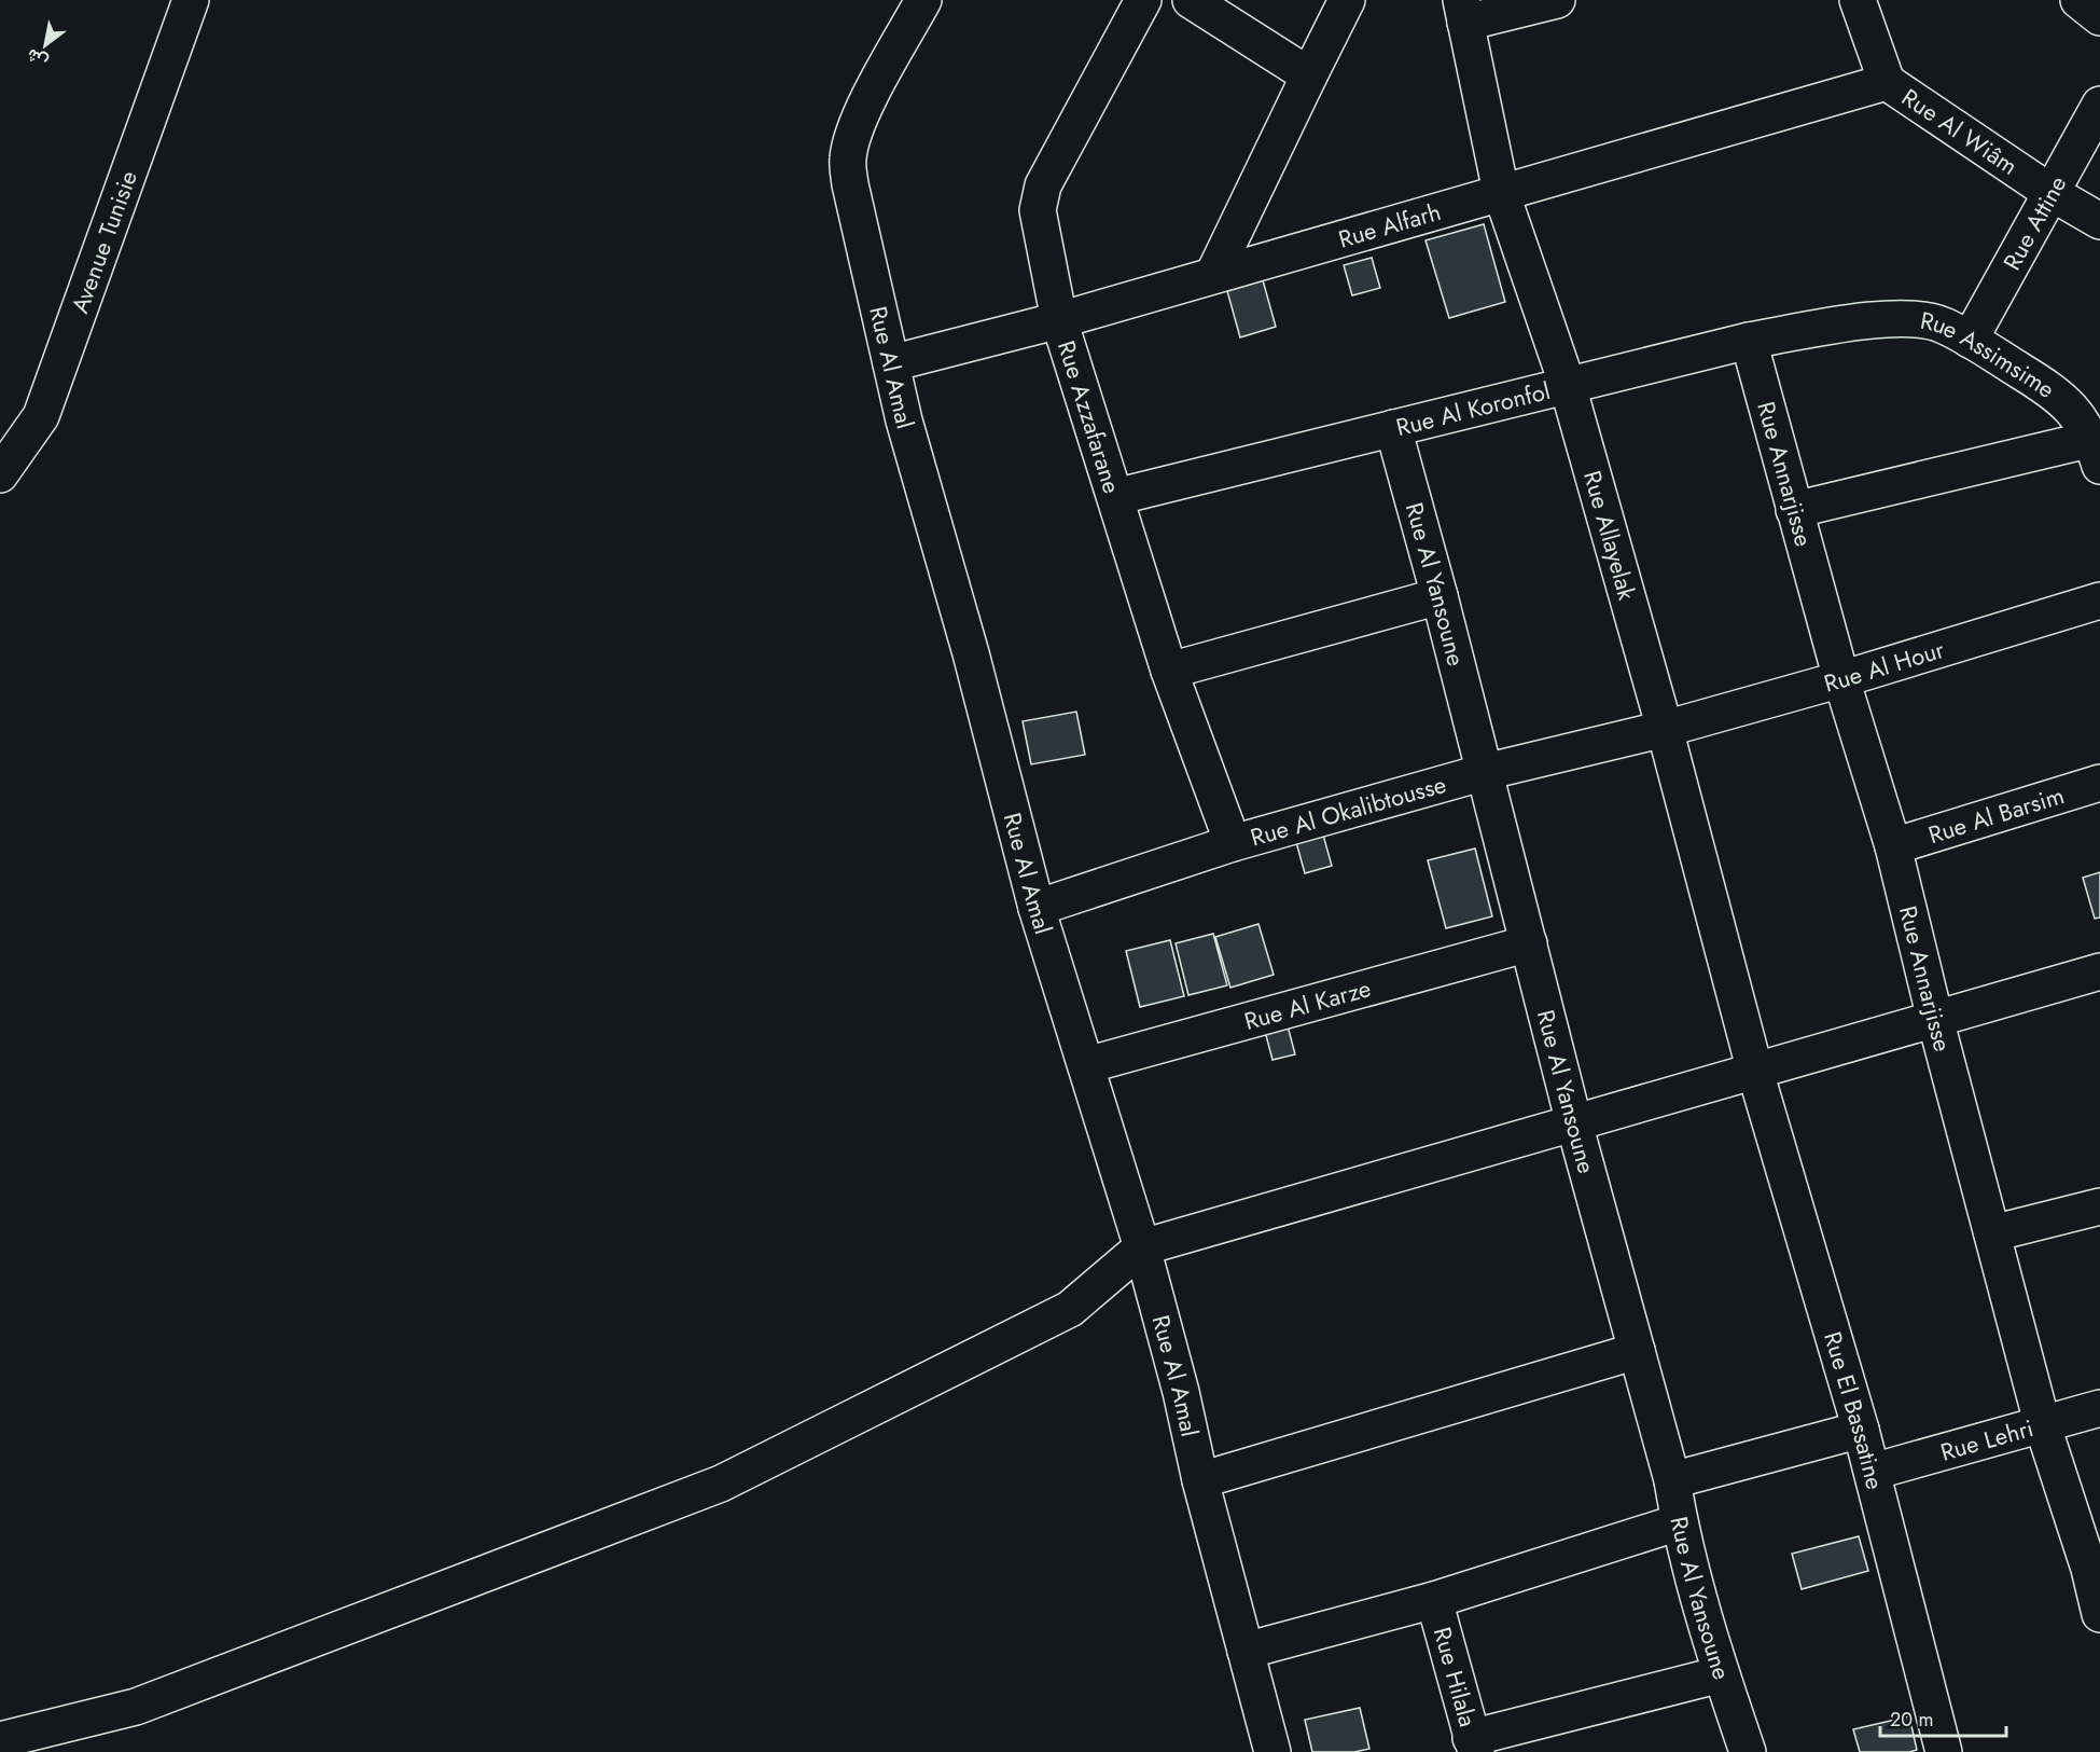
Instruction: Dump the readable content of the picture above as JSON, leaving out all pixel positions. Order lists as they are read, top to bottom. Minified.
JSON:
{"streets":{"street":["Rue Al Wiâm","Rue Attine","Rue Alfarh","Avenue Tunisie","Rue Assimsime","Rue Al Amal","Rue Al Koronfol","Rue Azzafarane","Rue Annarjisse","Rue Allayelak","Rue Al Yansoune","Rue Al Hour","Rue Al Okalibtousse","Rue Al Barsim","Rue Al Karze","Rue El Bassatine","Rue Lehri","Rue Hilala"]},"crossings":[["Rue Al Wiâm","Rue Attine"],["Rue Al Wiâm","Rue Alfarh"],["Rue Attine","Rue Assimsime"],["Rue Alfarh","Rue Al Amal"],["Rue Alfarh","Rue Azzafarane"],["Rue Alfarh","Rue Allayelak"],["Rue Assimsime","Rue Al Koronfol"],["Rue Al Amal","Rue Al Okalibtousse"],["Rue Al Amal","Rue Al Karze"],["Rue Al Koronfol","Rue Azzafarane"],["Rue Al Koronfol","Rue Annarjisse"],["Rue Al Koronfol","Rue Allayelak"],["Rue Al Koronfol","Rue Al Yansoune"],["Rue Azzafarane","Rue Al Okalibtousse"],["Rue Annarjisse","Rue Al Hour"],["Rue Annarjisse","Rue Al Barsim"],["Rue Annarjisse","Rue Lehri"],["Rue Allayelak","Rue Al Hour"],["Rue Allayelak","Rue Al Okalibtousse"],["Rue Allayelak","Rue El Bassatine"],["Rue Al Yansoune","Rue Al Okalibtousse"],["Rue Al Yansoune","Rue Al Karze"],["Rue Al Hour","Rue Al Okalibtousse"],["Rue El Bassatine","Rue Lehri"]],"scale_bar":"20 m","north":"bottom left"}
